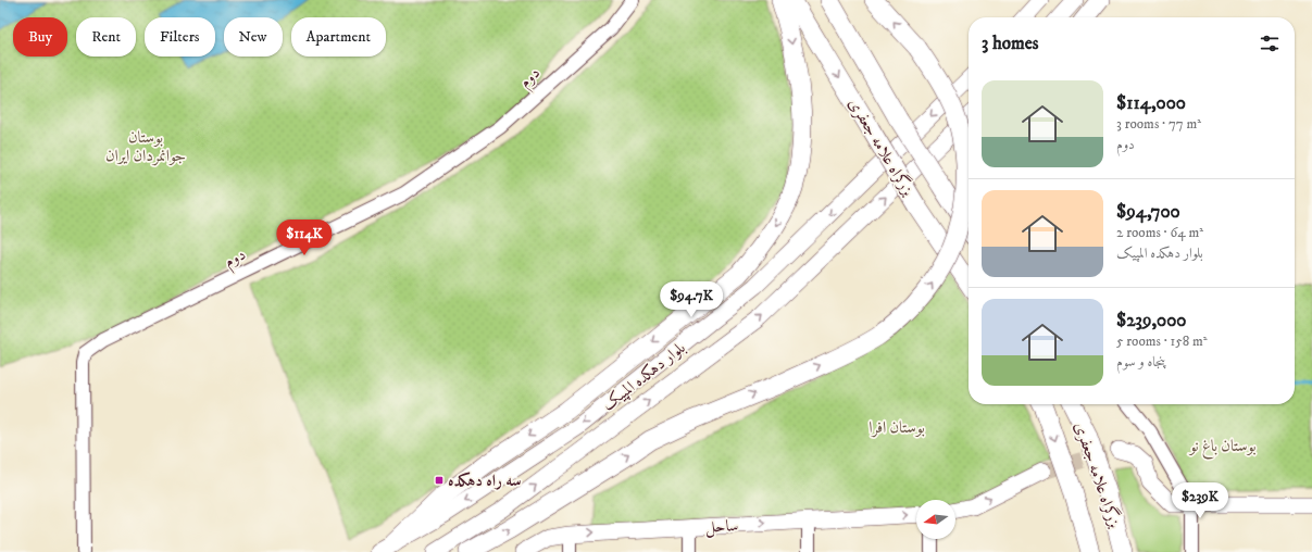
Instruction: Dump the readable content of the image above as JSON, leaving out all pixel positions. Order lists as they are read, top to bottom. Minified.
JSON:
{"streets":{"highway":["بزرگراه علامه جعفری"],"main road":["بلوار دهکده المپیک","ساحل"],"street":["دوم"]},"one_way":["ساحل"],"parks":["بوستان جوانمردان ایران","بوستان افرا","بوستان باغ نو"],"places":{"transit":["سه راه دهکده"]},"north":"left","page":{"chip":["Buy","Rent","Filters","New","Apartment"],"heading":"3 homes","list":[{"name":"$114,000","note":"3 rooms · 77 m² · دوم"},{"name":"$94,700","note":"2 rooms · 64 m² · بلوار دهکده المپیک"},{"name":"$239,000","note":"5 rooms · 158 m² · پنجاه و سوم"}],"price":["$114K","$94.7K","$239K"]}}
